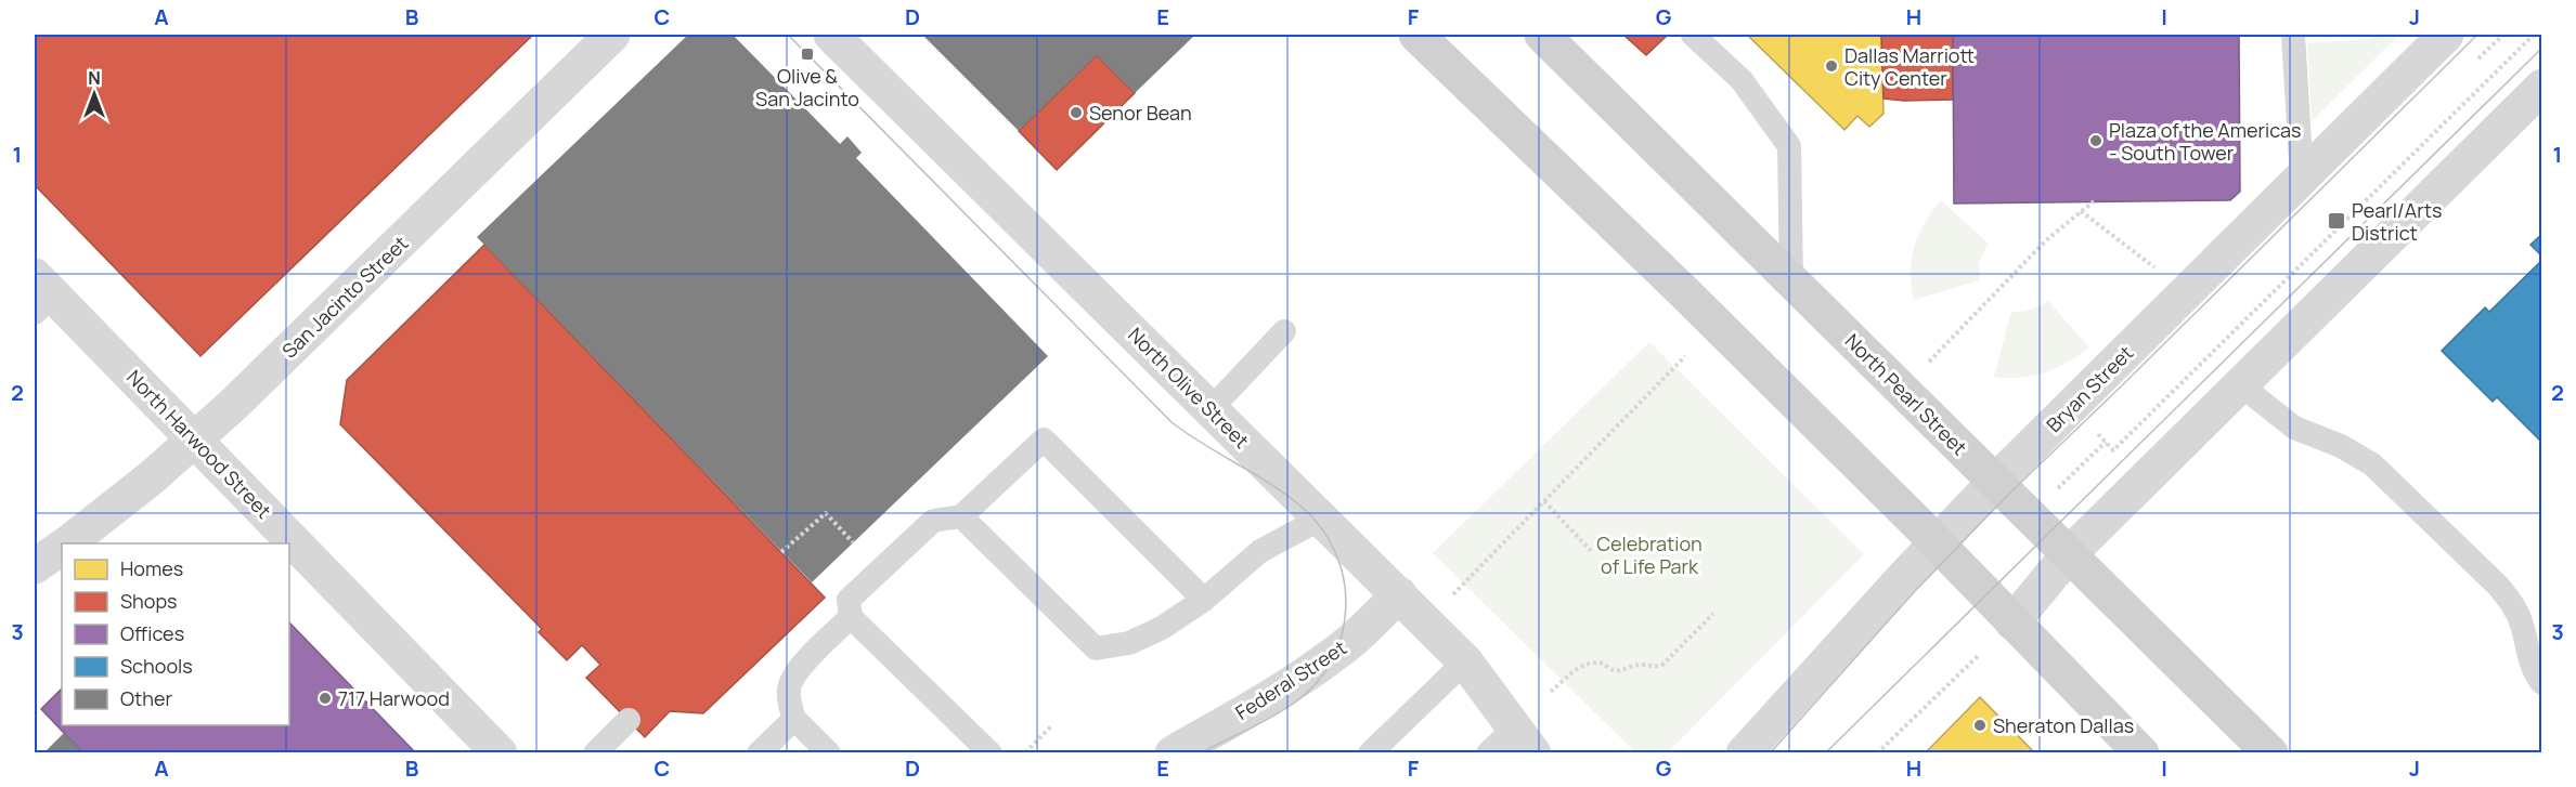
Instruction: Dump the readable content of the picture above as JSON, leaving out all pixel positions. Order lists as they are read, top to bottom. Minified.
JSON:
{"streets":{"main road":["North Pearl Street"],"street":["San Jacinto Street","North Olive Street","Bryan Street","North Harwood Street","Federal Street"]},"crossings":[["San Jacinto Street","North Harwood Street"],["North Olive Street","Federal Street"],["Bryan Street","North Pearl Street"]],"parks":["Celebration of Life Park"],"places":{"transit":["Olive & San Jacinto","Pearl/Arts District"],"other":["Dallas Marriott City Center","Senor Bean","Plaza of the Americas - South Tower","717 Harwood","Sheraton Dallas"]},"legend":["Homes","Shops","Offices","Schools","Other"],"north":"top","grid":{"columns":["A","B","C","D","E","F","G","H","I","J"],"rows":["1","2","3"]}}
